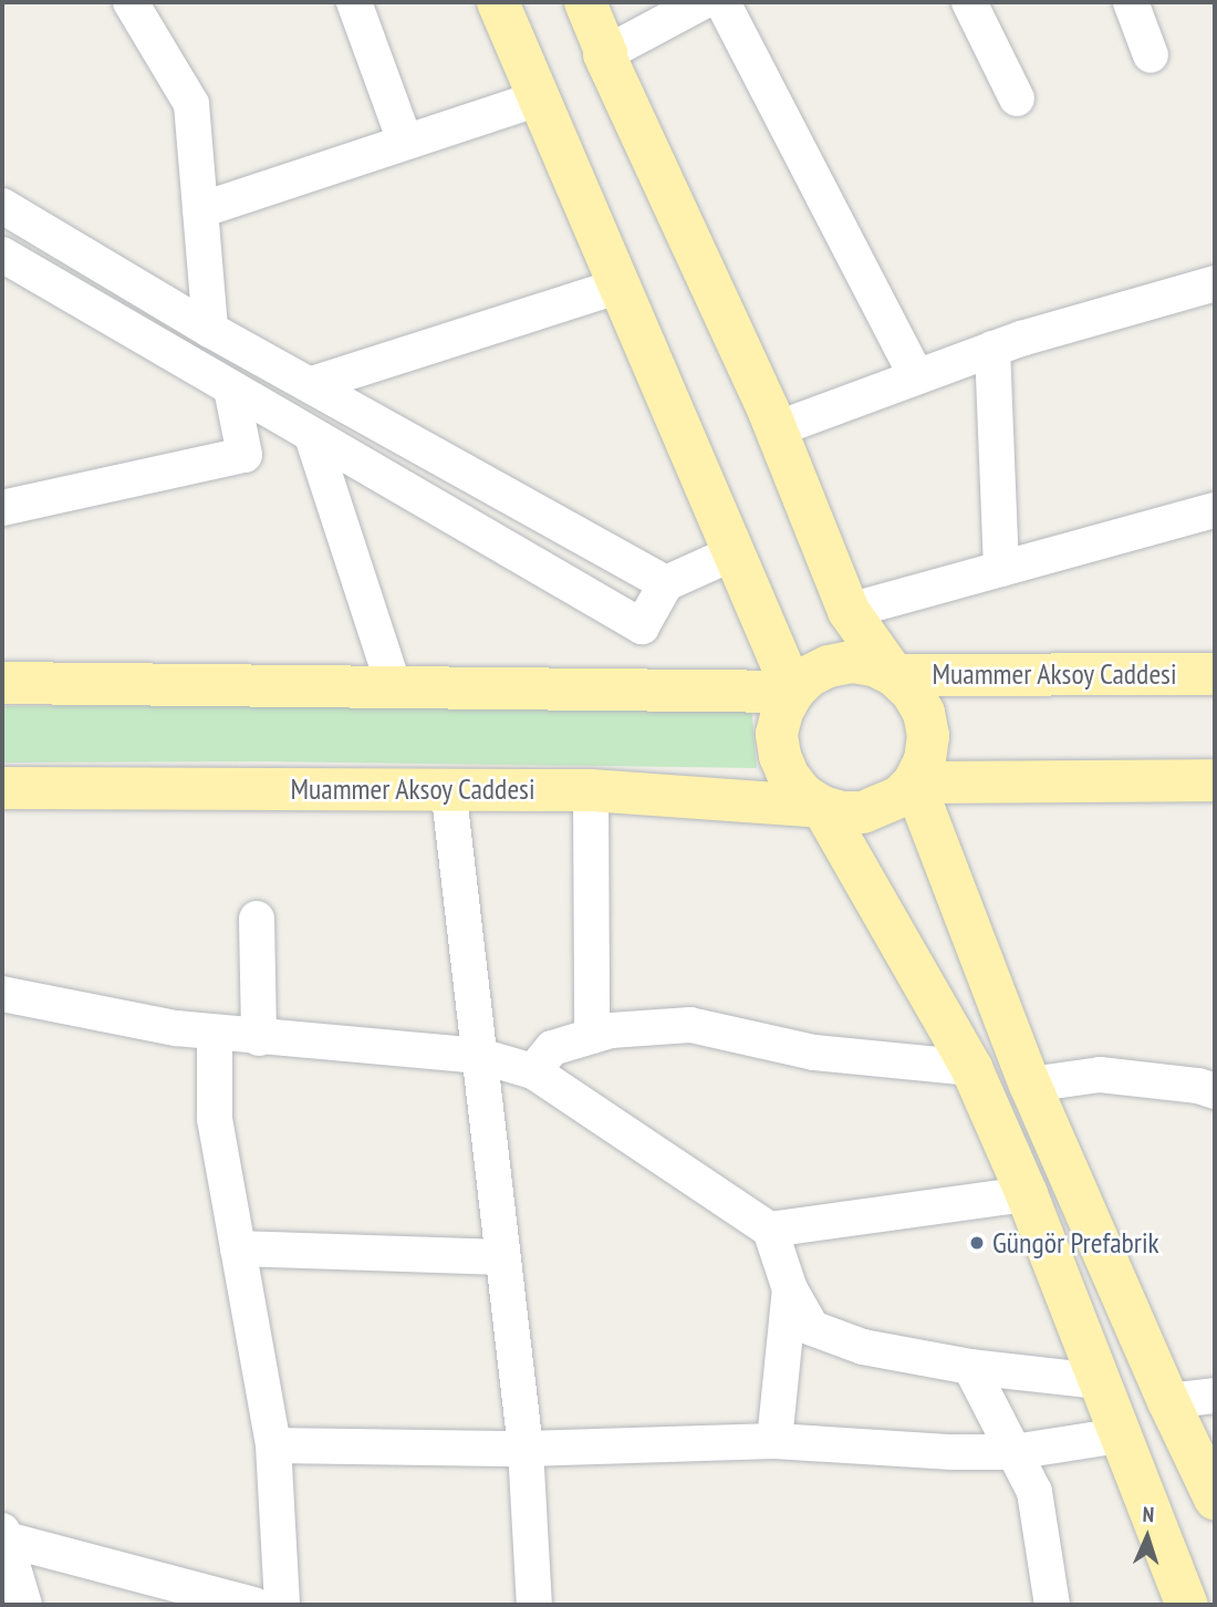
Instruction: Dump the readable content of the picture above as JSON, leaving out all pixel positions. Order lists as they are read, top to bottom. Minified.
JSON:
{"streets":{"main road":["Muammer Aksoy Caddesi"]},"places":["Güngör Prefabrik"],"north":"top"}
